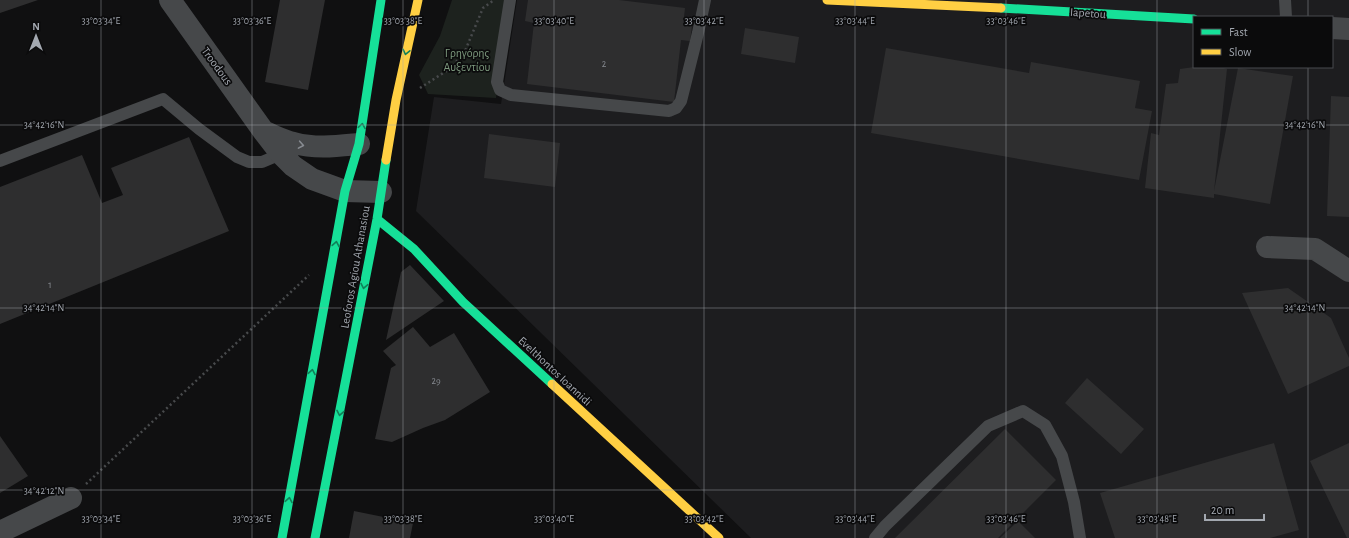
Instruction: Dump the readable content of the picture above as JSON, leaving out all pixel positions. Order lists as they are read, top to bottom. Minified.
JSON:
{"streets":{"main road":["Iapetou","Leoforos Agiou Athanasiou","Evelthontos Ioannidi"],"street":["Troodous"]},"crossings":[["Troodous","Leoforos Agiou Athanasiou"],["Leoforos Agiou Athanasiou","Evelthontos Ioannidi"]],"parks":["Γρηγόρης Αυξεντίου"],"house_numbers":["2","1","29"],"legend":["Fast","Slow"],"scale_bar":"20 m","north":"top","coordinates":["33°03'34\"E","33°03'36\"E","33°03'38\"E","33°03'40\"E","33°03'42\"E","33°03'44\"E","33°03'46\"E","34°42'16\"N","34°42'14\"N","34°42'12\"N","33°03'48\"E"]}
